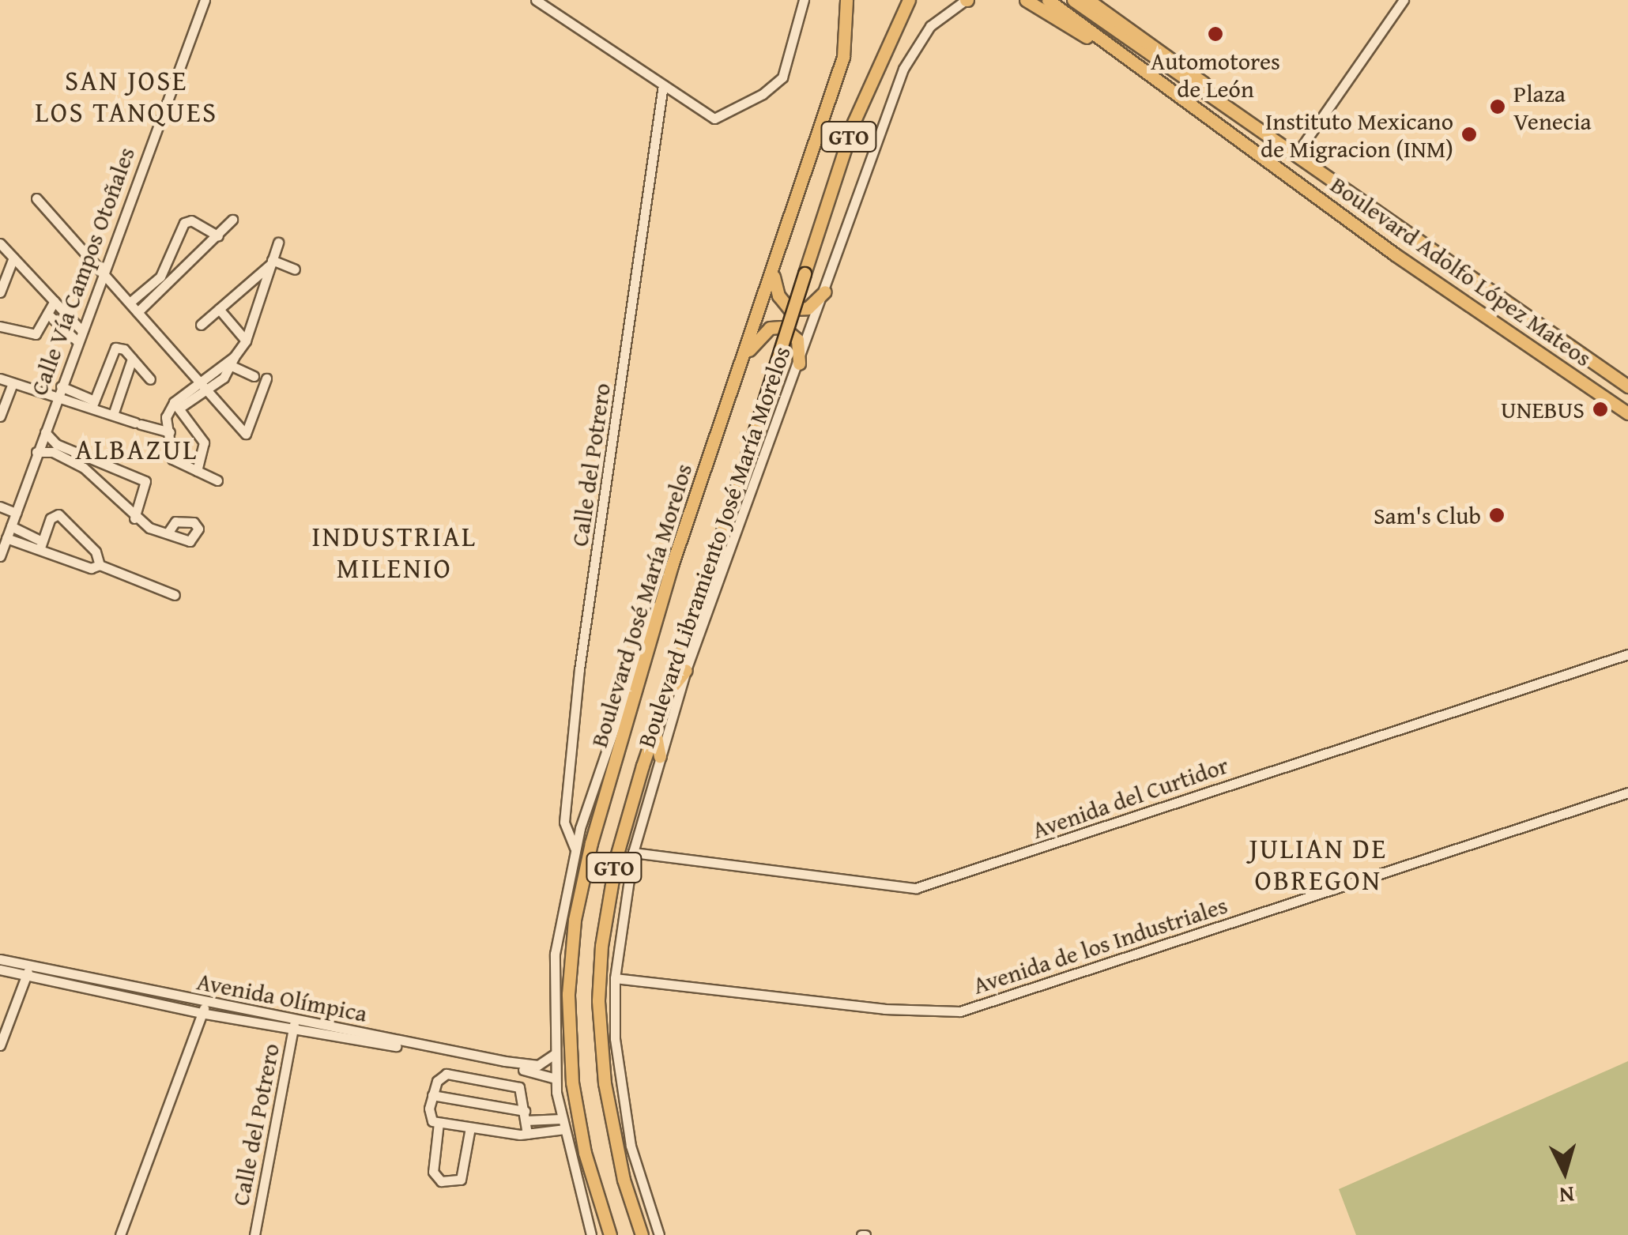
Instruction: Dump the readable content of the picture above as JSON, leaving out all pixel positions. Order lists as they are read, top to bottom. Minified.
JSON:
{"streets":{"main road":["GTO","Boulevard Adolfo López Mateos","Boulevard José María Morelos"],"street":["Calle Vía Campos Otoñales","Calle del Potrero","Boulevard Libramiento José María Morelos","Avenida del Curtidor","Avenida de los Industriales","Avenida Olímpica"]},"crossings":[["Calle del Potrero","Boulevard Libramiento José María Morelos"],["Calle del Potrero","Avenida Olímpica"],["Boulevard Libramiento José María Morelos","Boulevard José María Morelos"],["Boulevard Libramiento José María Morelos","Avenida del Curtidor"],["Boulevard Libramiento José María Morelos","Avenida de los Industriales"],["Boulevard Libramiento José María Morelos","Avenida Olímpica"]],"districts":["SAN JOSE LOS TANQUES","ALBAZUL","INDUSTRIAL MILENIO","JULIAN DE OBREGON"],"places":["Automotores de León","Plaza Venecia","Instituto Mexicano de Migracion (INM)","UNEBUS","Sam's Club"],"north":"bottom"}
